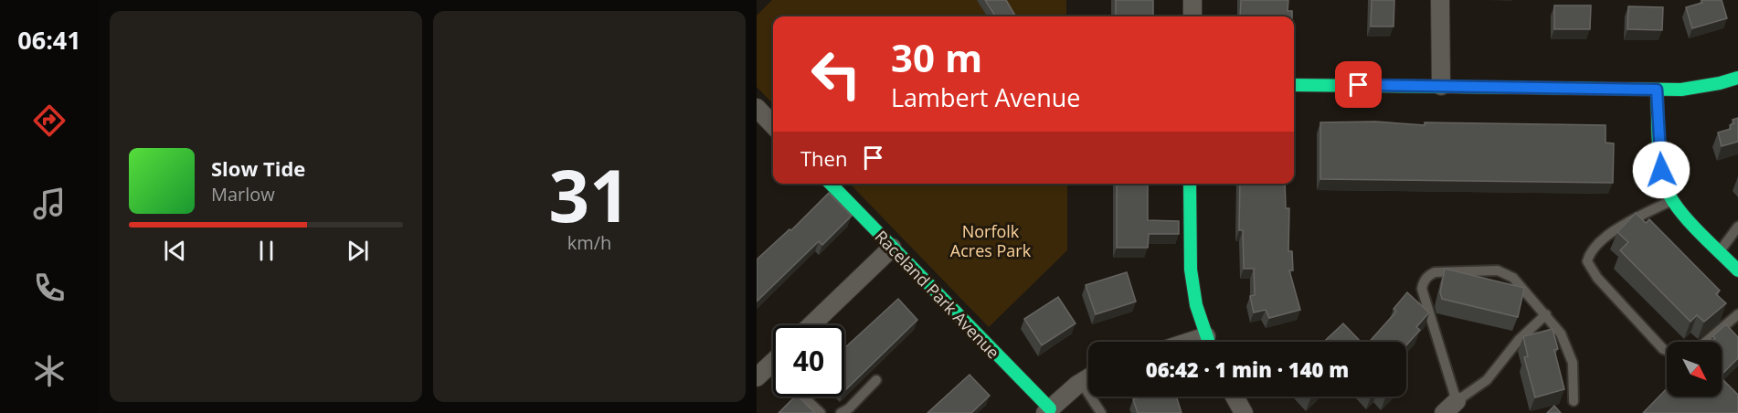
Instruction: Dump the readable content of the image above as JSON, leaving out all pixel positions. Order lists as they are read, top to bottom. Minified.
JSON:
{"streets":{"street":["Raceland Park Avenue"]},"parks":["Norfolk Acres Park"],"north":"bottom right","page":{"tabs":"06:41","tile":["31","km/h"],"turn":["30 m","Lambert Avenue"],"then":"Then","song":["Slow Tide","Marlow"],"limit":"40","trip":"06:42 · 1 min · 140 m"}}
